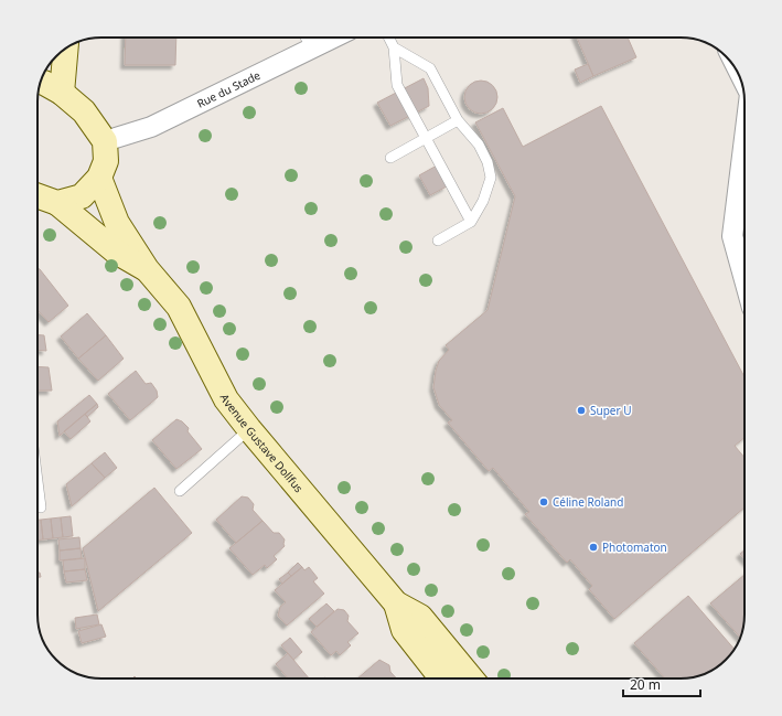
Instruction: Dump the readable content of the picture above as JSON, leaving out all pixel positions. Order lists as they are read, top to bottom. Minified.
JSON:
{"streets":{"main road":["Avenue Gustave Dollfus"],"street":["Rue du Stade"]},"places":["Super U","Céline Roland","Photomaton"],"scale_bar":"20 m"}
